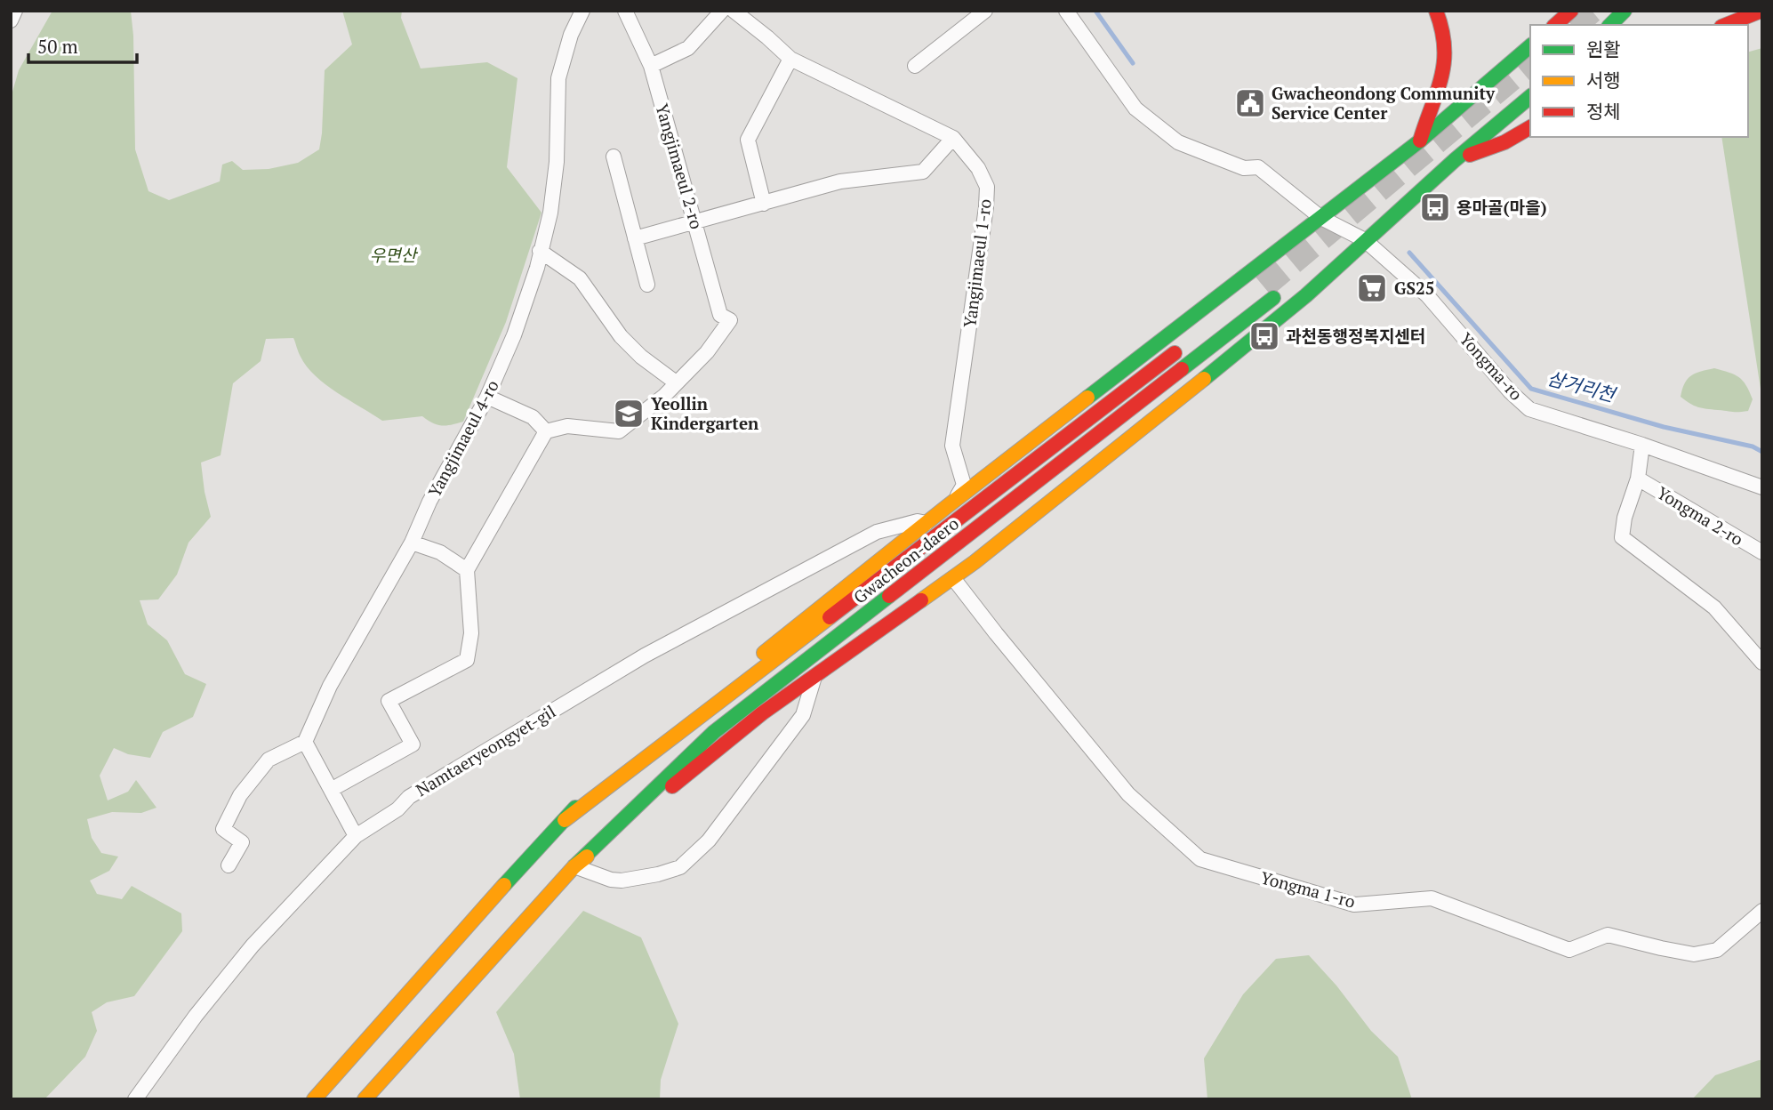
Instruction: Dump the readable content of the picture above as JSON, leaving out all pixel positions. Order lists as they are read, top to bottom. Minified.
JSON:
{"streets":{"main road":["Gwacheon-daero"],"street":["Yangjimaeul 2-ro","Yangjimaeul 1-ro","Yongma-ro","Yangjimaeul 4-ro","Yongma 2-ro","Namtaeryeongyet-gil","Yongma 1-ro"]},"water":["삼거리천"],"parks":["우면산"],"places":{"public building":["Gwacheondong Community Service Center"],"bus stop":["용마골(마을)","과천동행정복지센터"],"supermarket":["GS25"],"school or university":["Yeollin Kindergarten"]},"legend":["원활","서행","정체"],"scale_bar":"50 m"}
